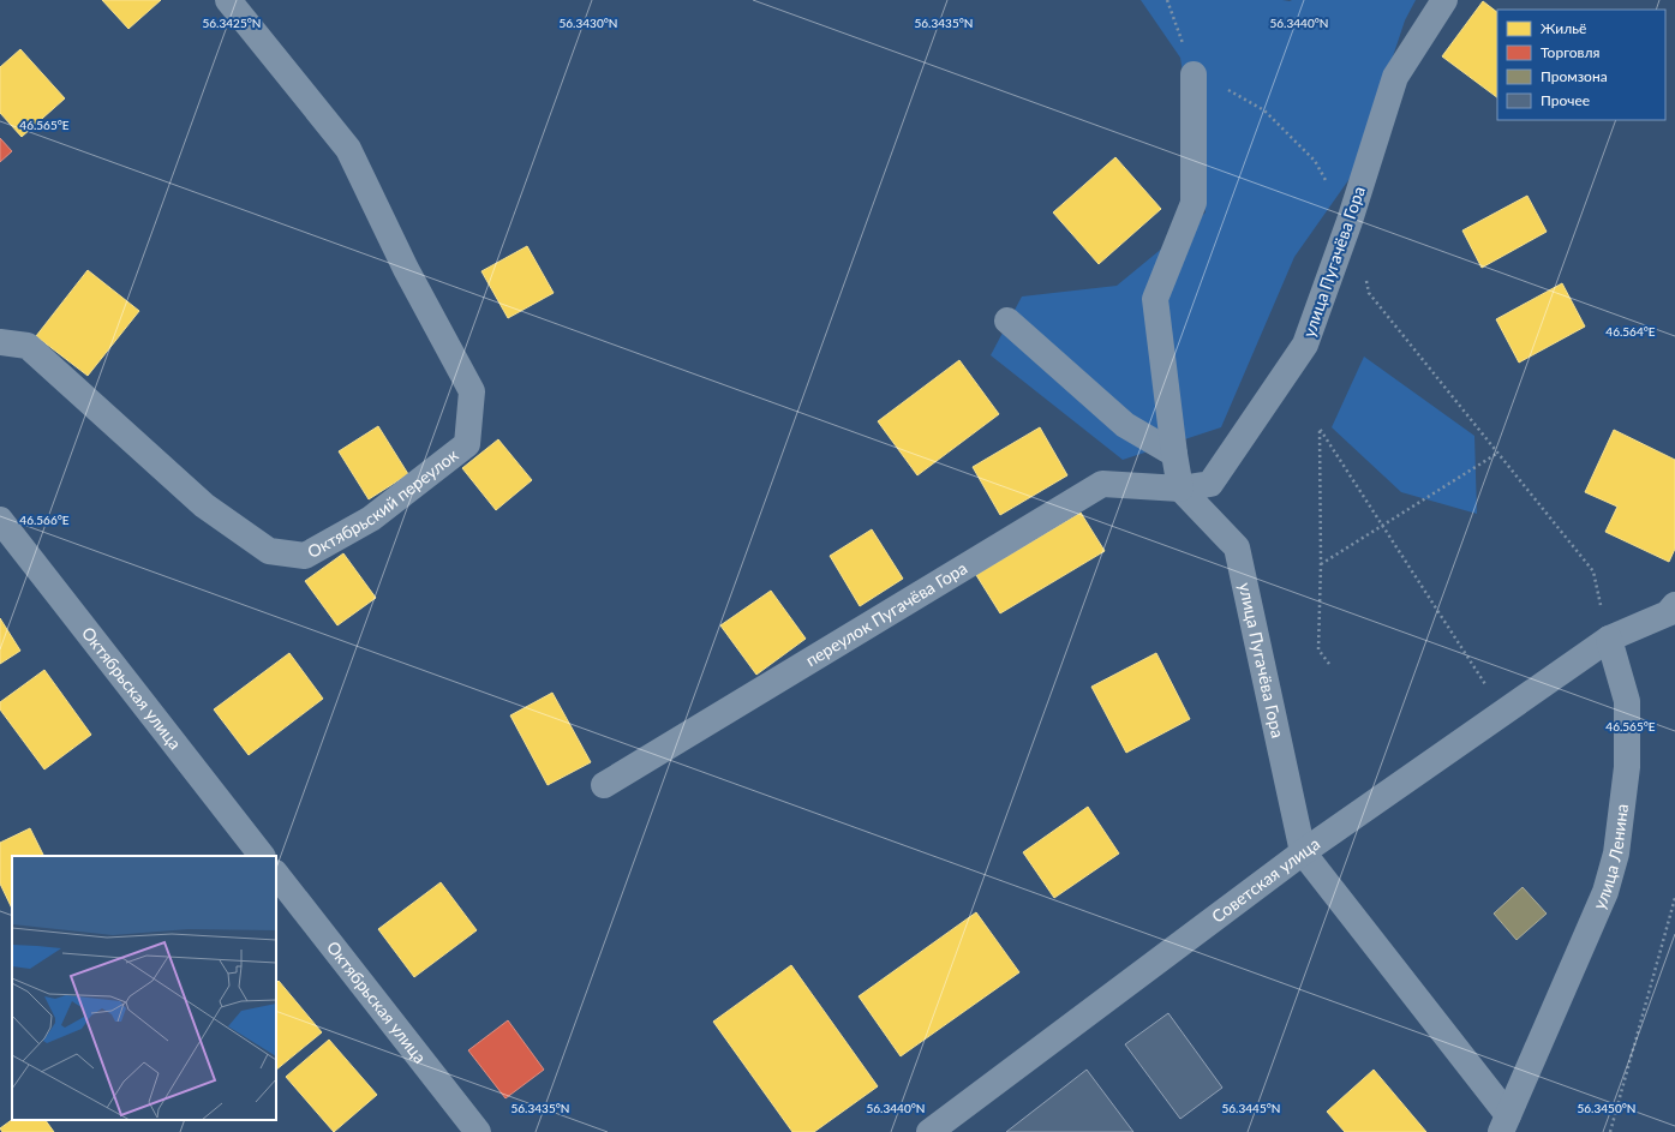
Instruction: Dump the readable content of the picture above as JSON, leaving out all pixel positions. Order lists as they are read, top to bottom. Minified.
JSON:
{"streets":{"street":["улица Пугачёва Гора","Октябрьский переулок","переулок Пугачёва Гора","Октябрьская улица","улица Ленина","Советская улица"]},"crossings":[["улица Пугачёва Гора","переулок Пугачёва Гора"],["улица Пугачёва Гора","Советская улица"],["улица Ленина","Советская улица"]],"legend":["Жильё","Торговля","Промзона","Прочее"],"coordinates":["56.3435°N","56.3425°N","56.3430°N","56.3440°N","46.565°E","46.564°E","46.566°E","56.3445°N","56.3450°N"]}
